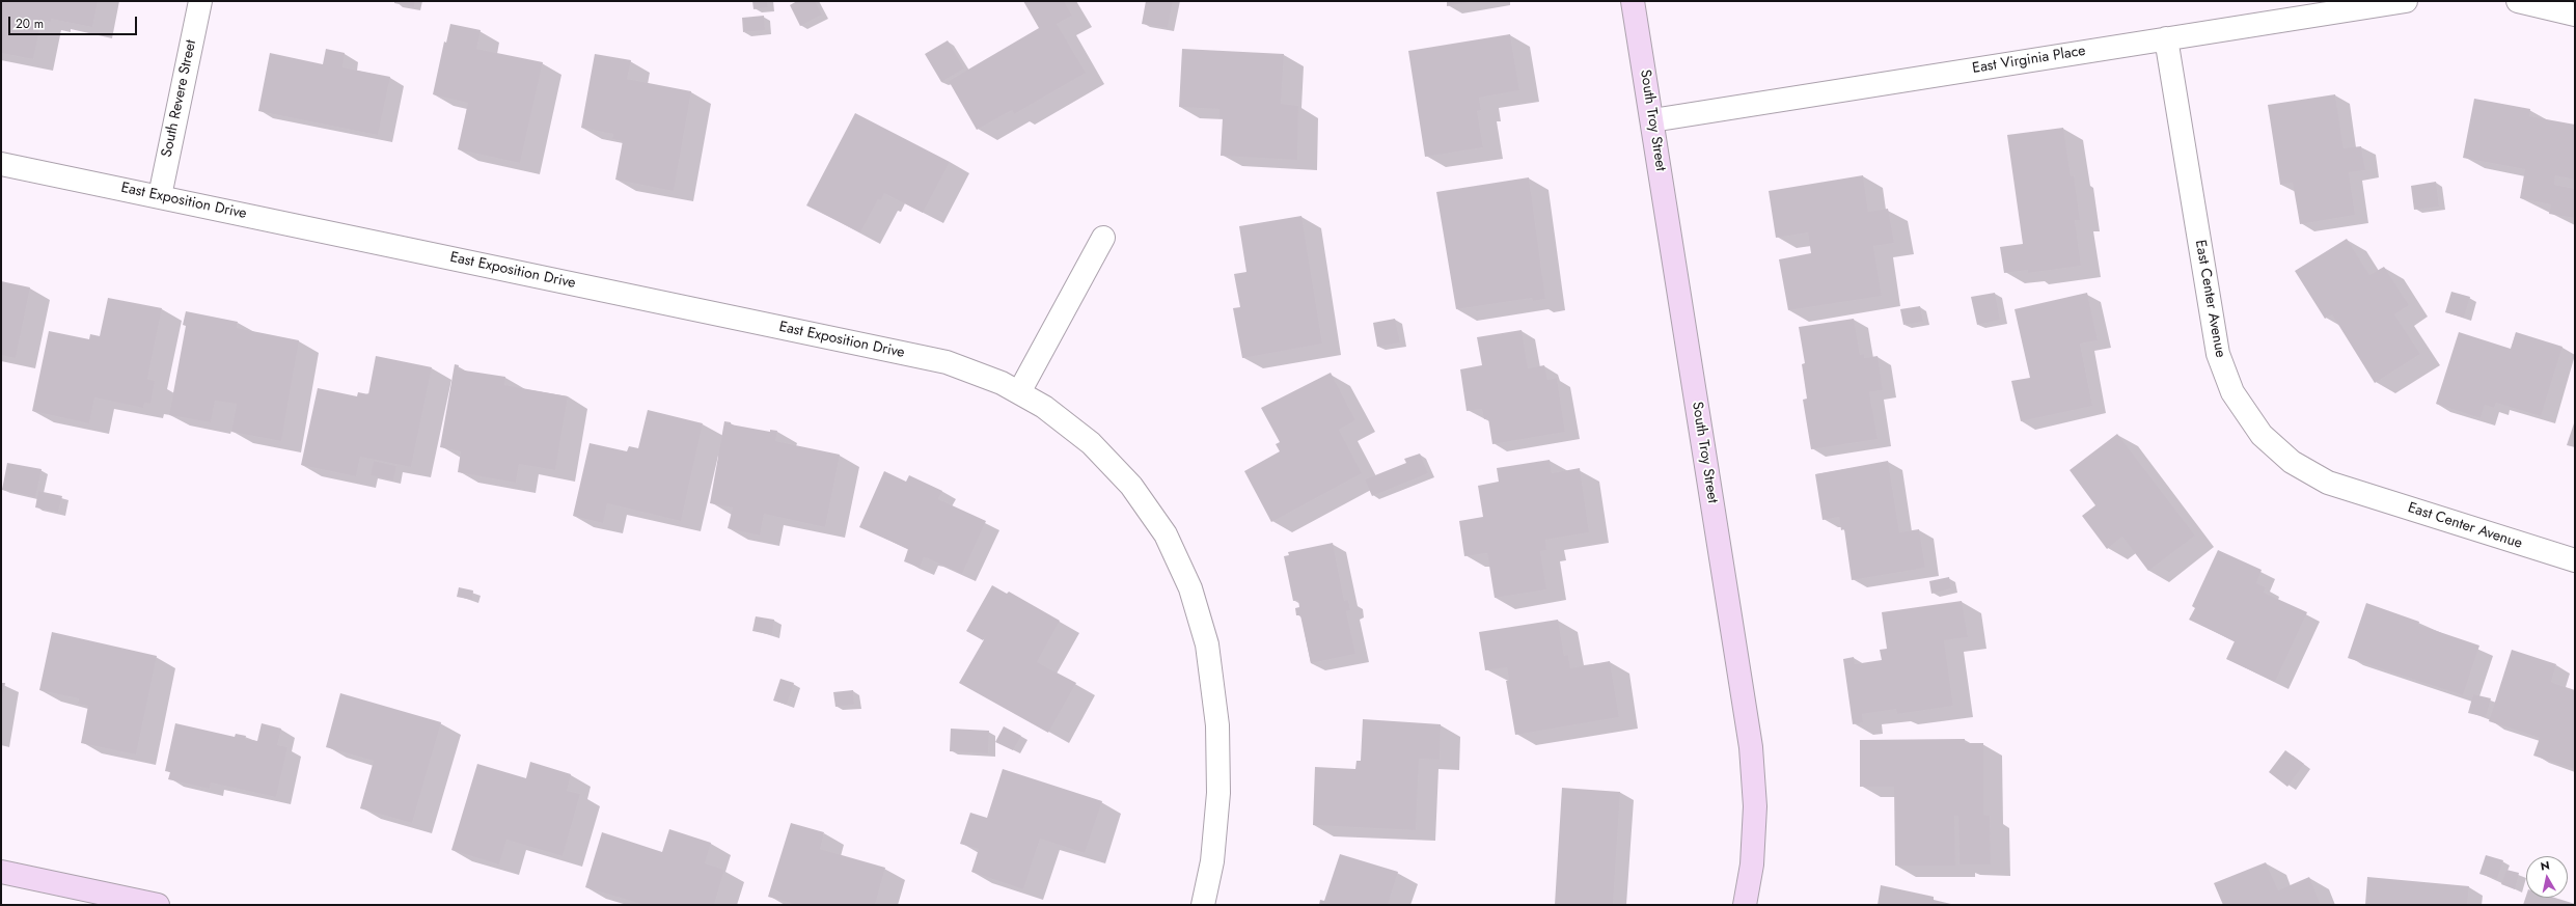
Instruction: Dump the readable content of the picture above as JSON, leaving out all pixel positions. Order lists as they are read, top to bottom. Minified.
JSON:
{"streets":{"street":["East Virginia Place","South Revere Street","South Troy Street","East Exposition Drive","East Center Avenue"]},"crossings":[["East Virginia Place","South Troy Street"],["East Virginia Place","East Center Avenue"],["South Revere Street","East Exposition Drive"]],"scale_bar":"20 m","north":"top"}
